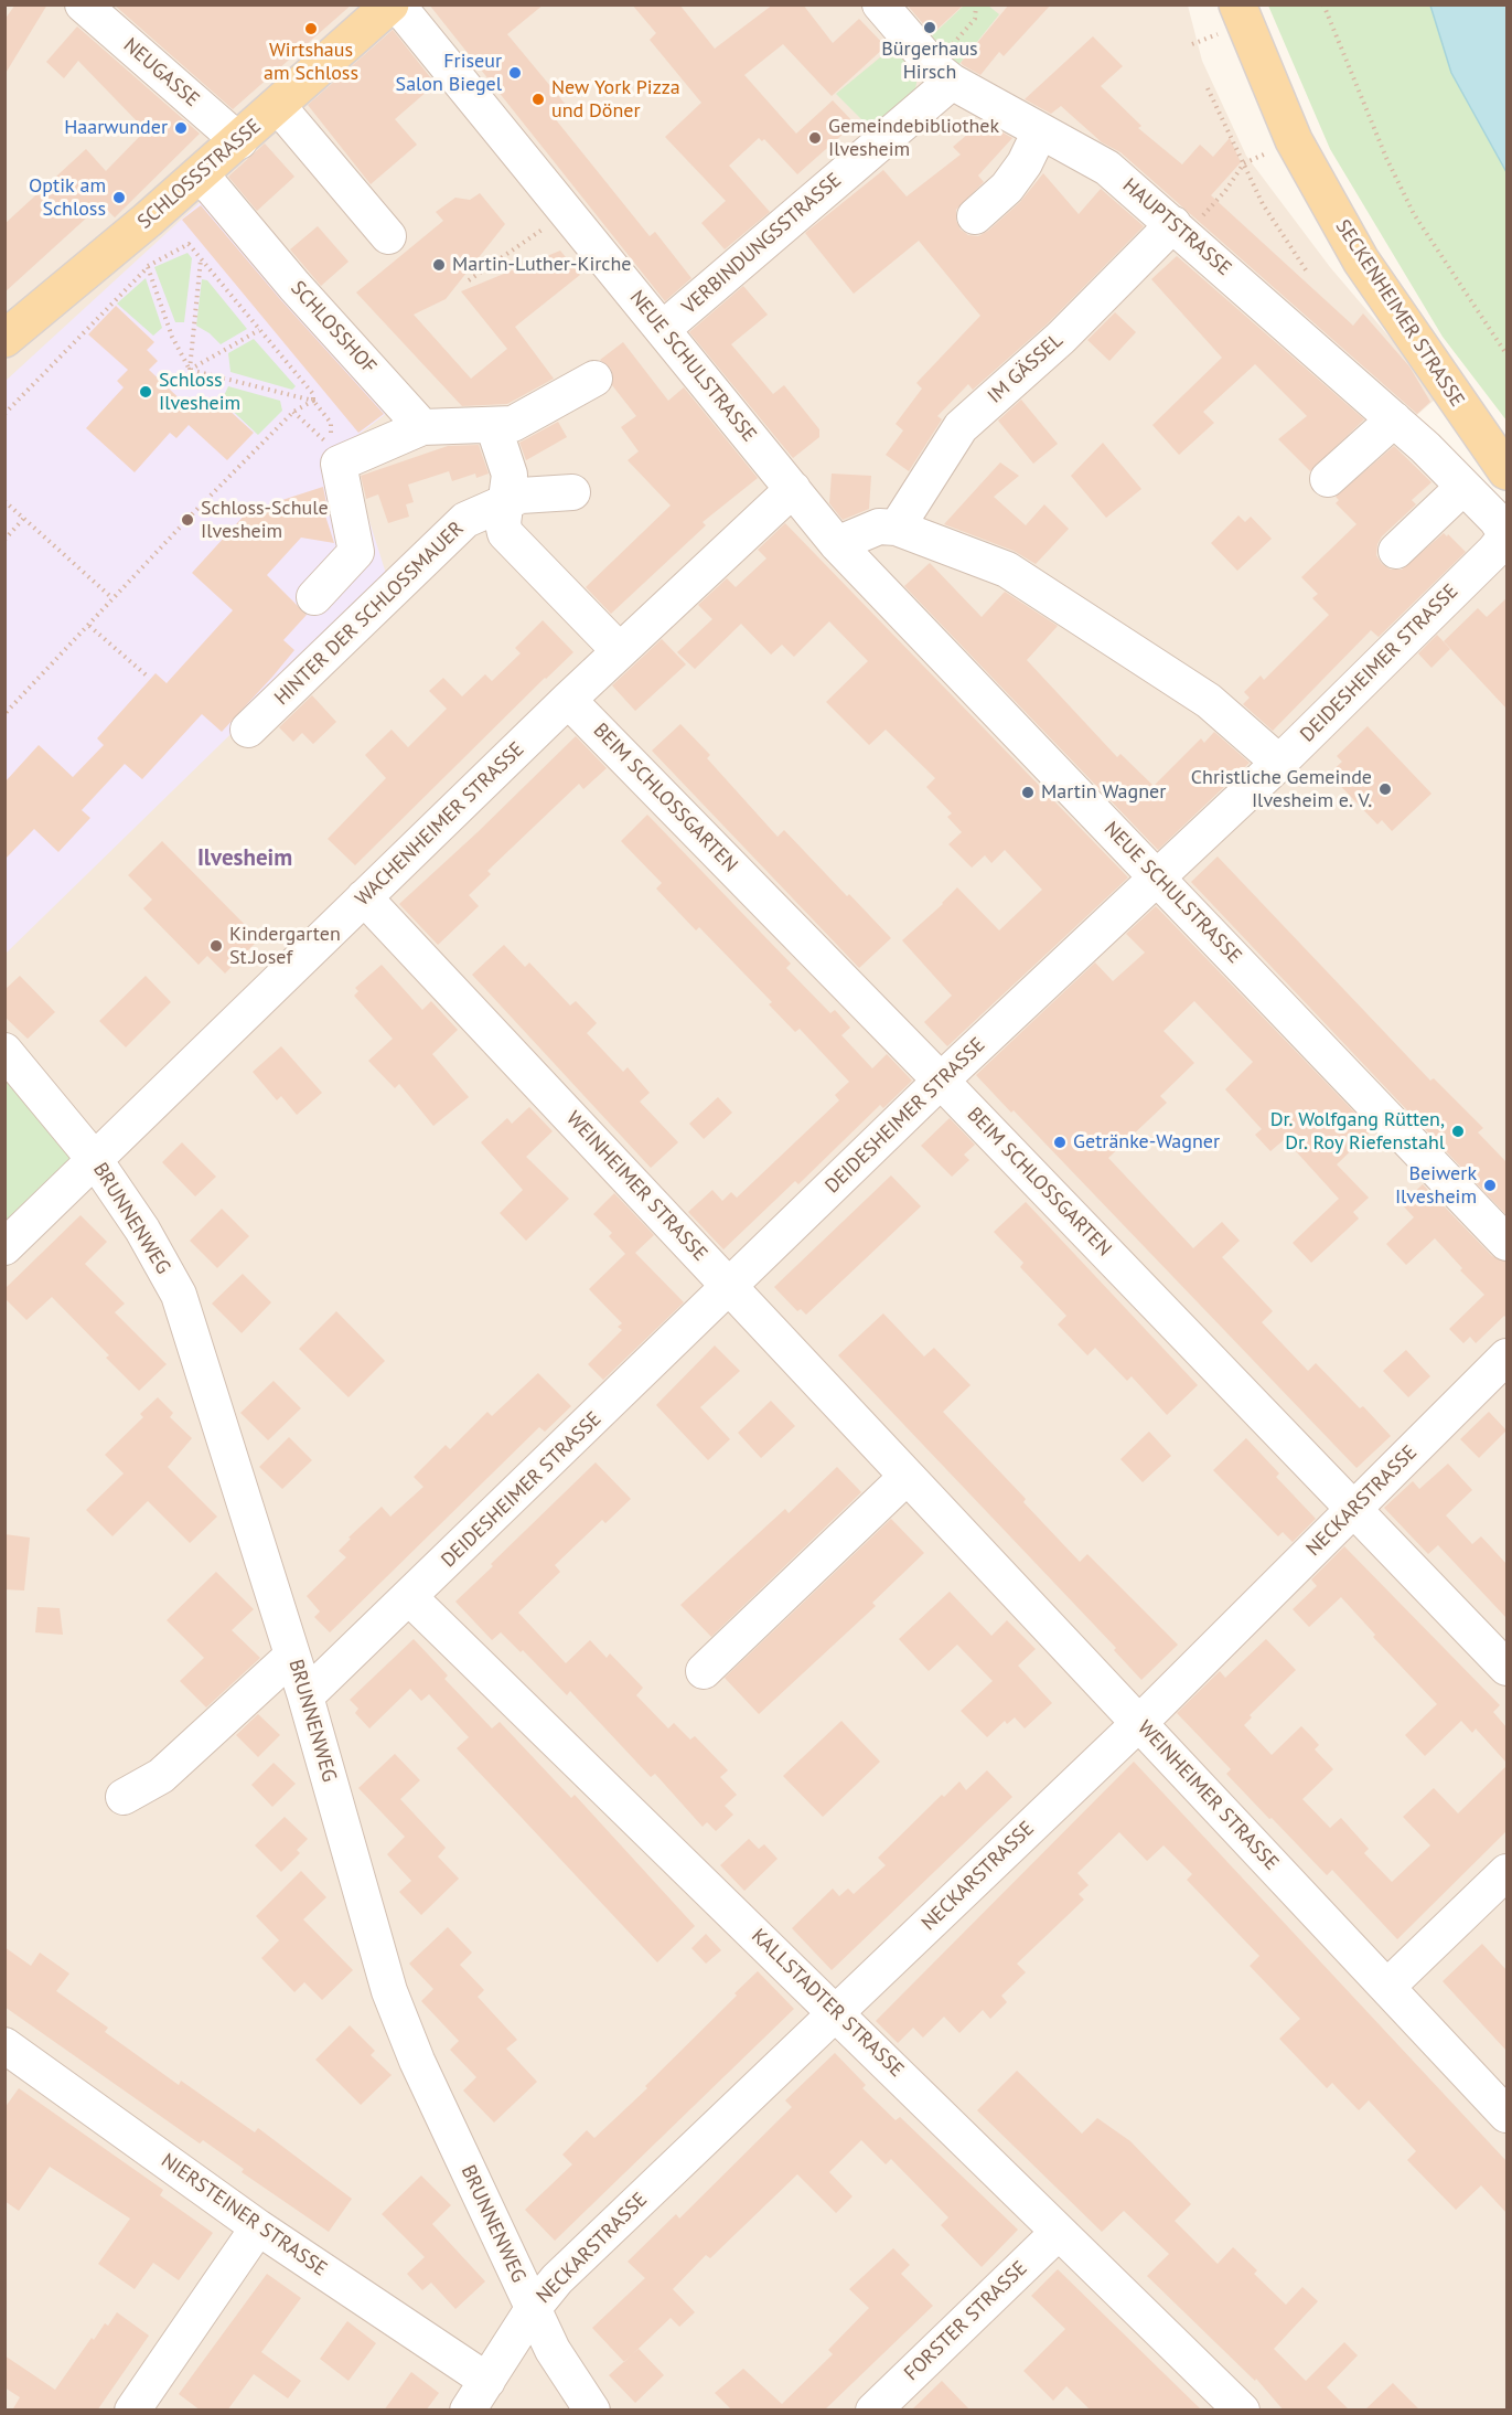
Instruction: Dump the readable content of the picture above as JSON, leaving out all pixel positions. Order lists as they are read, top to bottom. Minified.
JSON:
{"streets":{"main road":["SCHLOSSSTRASSE","SECKENHEIMER STRASSE"],"street":["NEUGASSE","HAUPTSTRASSE","VERBINDUNGSSTRASSE","SCHLOSSHOF","NEUE SCHULSTRASSE","IM GÄSSEL","HINTER DER SCHLOSSMAUER","DEIDESHEIMER STRASSE","BEIM SCHLOSSGARTEN","WACHENHEIMER STRASSE","WEINHEIMER STRASSE","BRUNNENWEG","NECKARSTRASSE","KALLSTADTER STRASSE","NIERSTEINER STRASSE","FORSTER STRASSE"]},"crossings":[["NEUGASSE","SCHLOSSSTRASSE"],["SCHLOSSSTRASSE","SCHLOSSHOF"],["HAUPTSTRASSE","VERBINDUNGSSTRASSE"],["HAUPTSTRASSE","IM GÄSSEL"],["HAUPTSTRASSE","DEIDESHEIMER STRASSE"],["VERBINDUNGSSTRASSE","NEUE SCHULSTRASSE"],["NEUE SCHULSTRASSE","DEIDESHEIMER STRASSE"],["NEUE SCHULSTRASSE","WACHENHEIMER STRASSE"],["DEIDESHEIMER STRASSE","BEIM SCHLOSSGARTEN"],["DEIDESHEIMER STRASSE","WEINHEIMER STRASSE"],["DEIDESHEIMER STRASSE","BRUNNENWEG"],["DEIDESHEIMER STRASSE","KALLSTADTER STRASSE"],["BEIM SCHLOSSGARTEN","WACHENHEIMER STRASSE"],["BEIM SCHLOSSGARTEN","NECKARSTRASSE"],["WACHENHEIMER STRASSE","WEINHEIMER STRASSE"],["WACHENHEIMER STRASSE","BRUNNENWEG"],["WEINHEIMER STRASSE","NECKARSTRASSE"],["BRUNNENWEG","NECKARSTRASSE"],["NECKARSTRASSE","KALLSTADTER STRASSE"],["NECKARSTRASSE","NIERSTEINER STRASSE"],["KALLSTADTER STRASSE","FORSTER STRASSE"]],"districts":["Ilvesheim"],"places":["Bürgerhaus Hirsch","Wirtshaus am Schloss","Friseur Salon Biegel","New York Pizza und Döner","Haarwunder","Gemeindebibliothek Ilvesheim","Optik am Schloss","Martin-Luther-Kirche","Schloss Ilvesheim","Schloss-Schule Ilvesheim","Christliche Gemeinde Ilvesheim e. V.","Martin Wagner","Kindergarten St.Josef","Dr. Wolfgang Rütten, Dr. Roy Riefenstahl","Getränke-Wagner","Beiwerk Ilvesheim"]}
